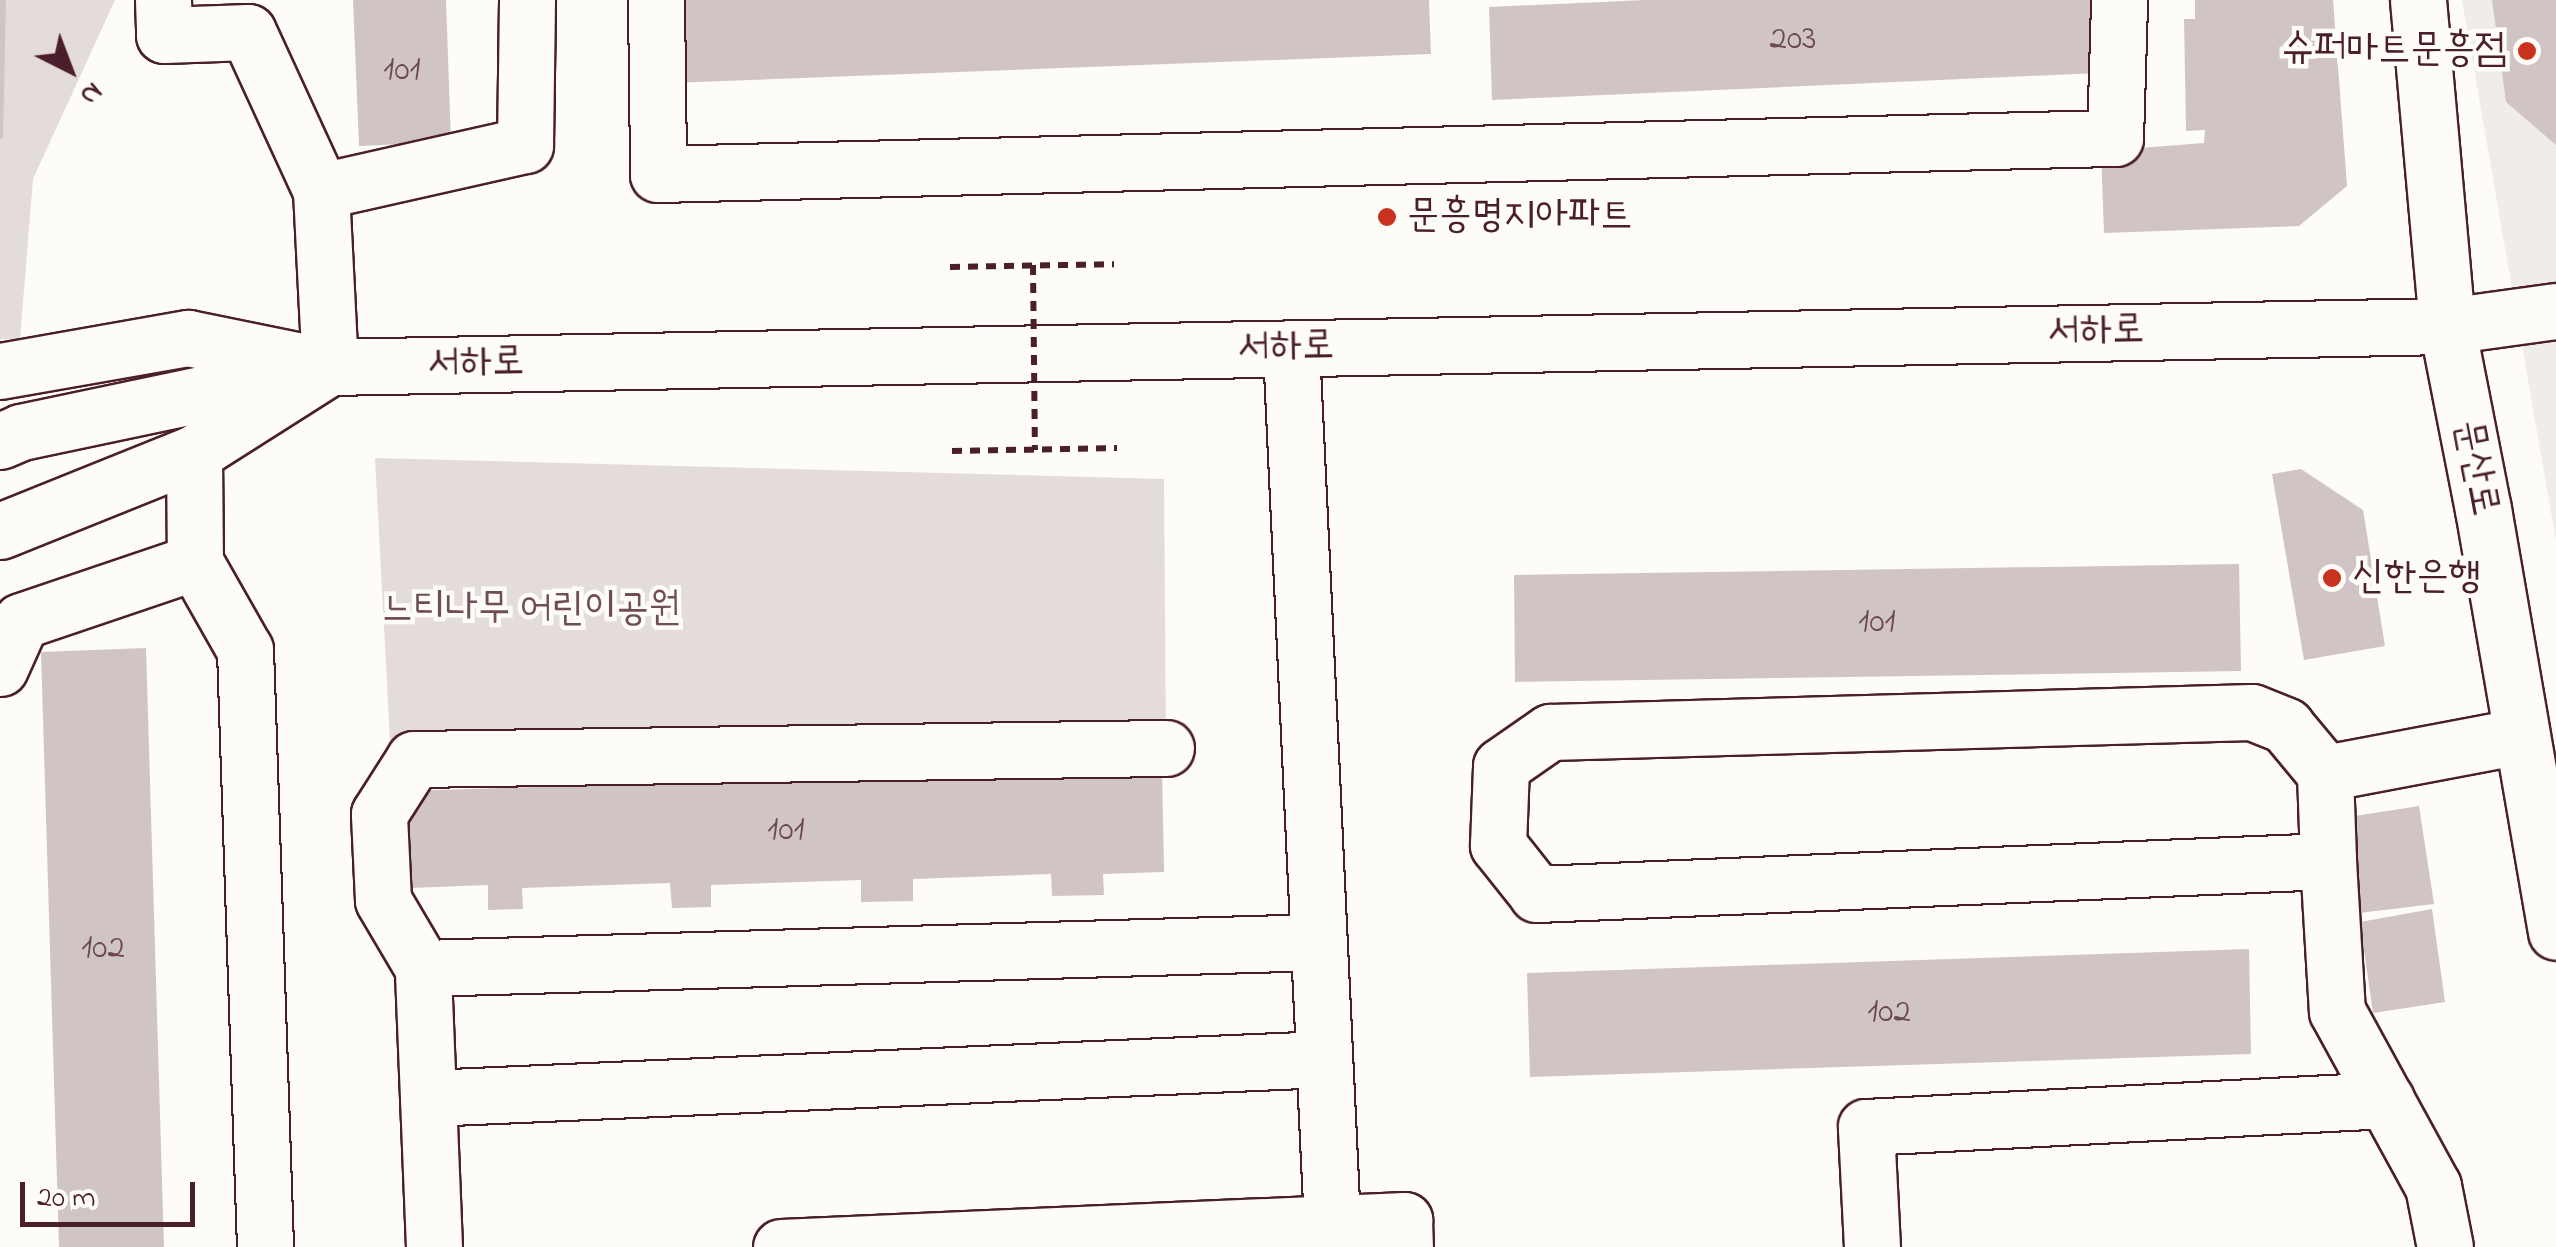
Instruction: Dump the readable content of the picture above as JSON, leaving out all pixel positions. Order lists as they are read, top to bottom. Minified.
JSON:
{"streets":{"main road":["서하로","문산로"]},"crossings":[["서하로","문산로"]],"parks":["느티나무 어린이공원"],"places":["슈퍼마트문흥점","문흥명지아파트","신한은행"],"house_numbers":["203","101","101","101","102","102"],"scale_bar":"20 m","north":"bottom right"}
